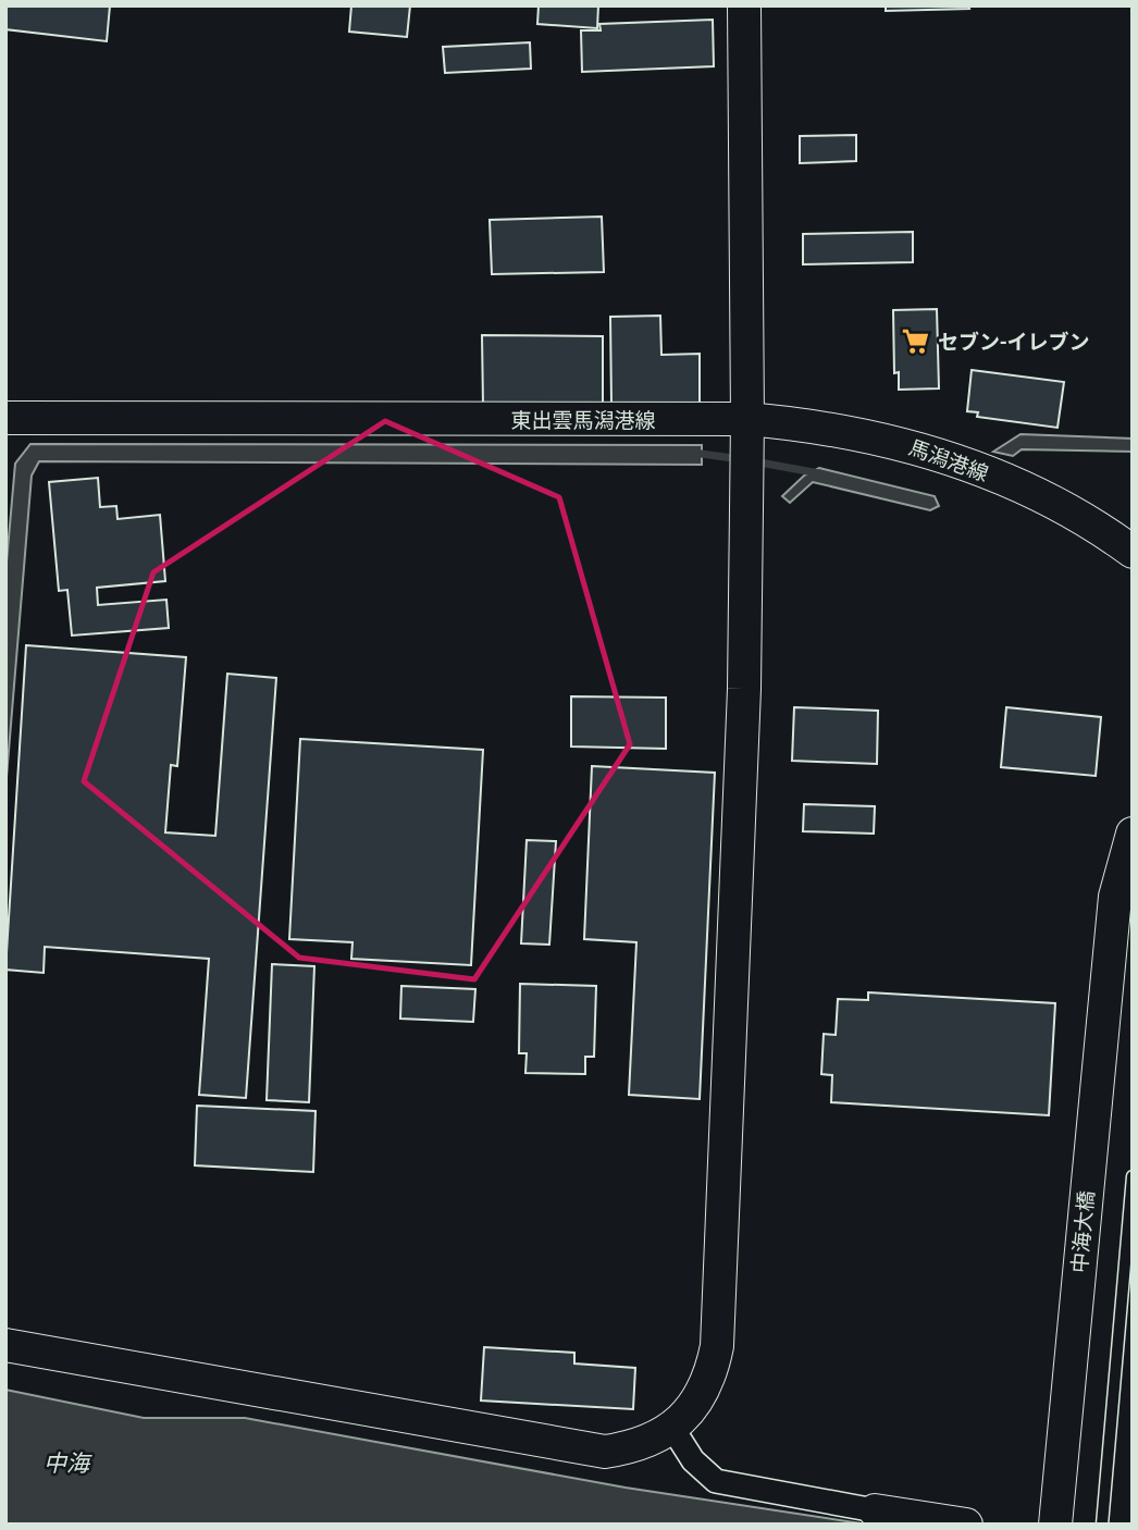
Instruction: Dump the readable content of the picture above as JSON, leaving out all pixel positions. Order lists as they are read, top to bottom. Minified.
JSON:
{"streets":{"street":["東出雲馬潟港線","馬潟港線","中海大橋"]},"crossings":[["東出雲馬潟港線","馬潟港線"]],"water":["中海"],"places":{"supermarket":["セブン-イレブン"]}}
